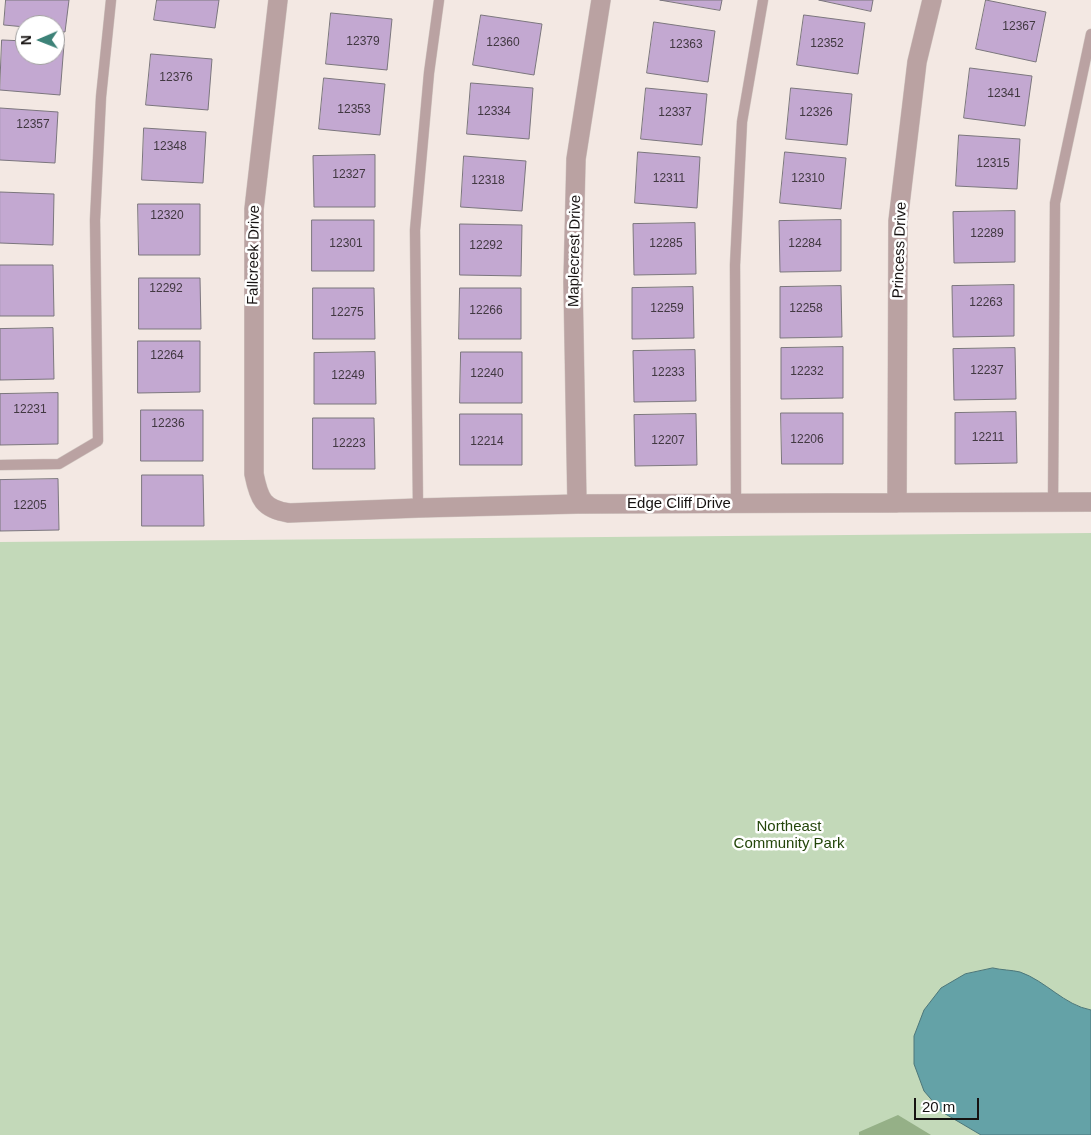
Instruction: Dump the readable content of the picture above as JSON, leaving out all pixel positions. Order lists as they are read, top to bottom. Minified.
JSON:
{"streets":{"street":["Princess Drive","Maplecrest Drive","Fallcreek Drive","Edge Cliff Drive"]},"crossings":[["Princess Drive","Edge Cliff Drive"],["Maplecrest Drive","Edge Cliff Drive"],["Fallcreek Drive","Edge Cliff Drive"]],"parks":["Northeast Community Park"],"house_numbers":["12367","12379","12360","12352","12363","12376","12341","12353","12334","12337","12326","12357","12348","12315","12327","12311","12310","12318","12320","12289","12301","12285","12284","12292","12292","12263","12259","12258","12266","12275","12264","12237","12232","12233","12240","12249","12231","12236","12211","12206","12207","12214","12223","12205"],"scale_bar":"20 m","north":"left"}
